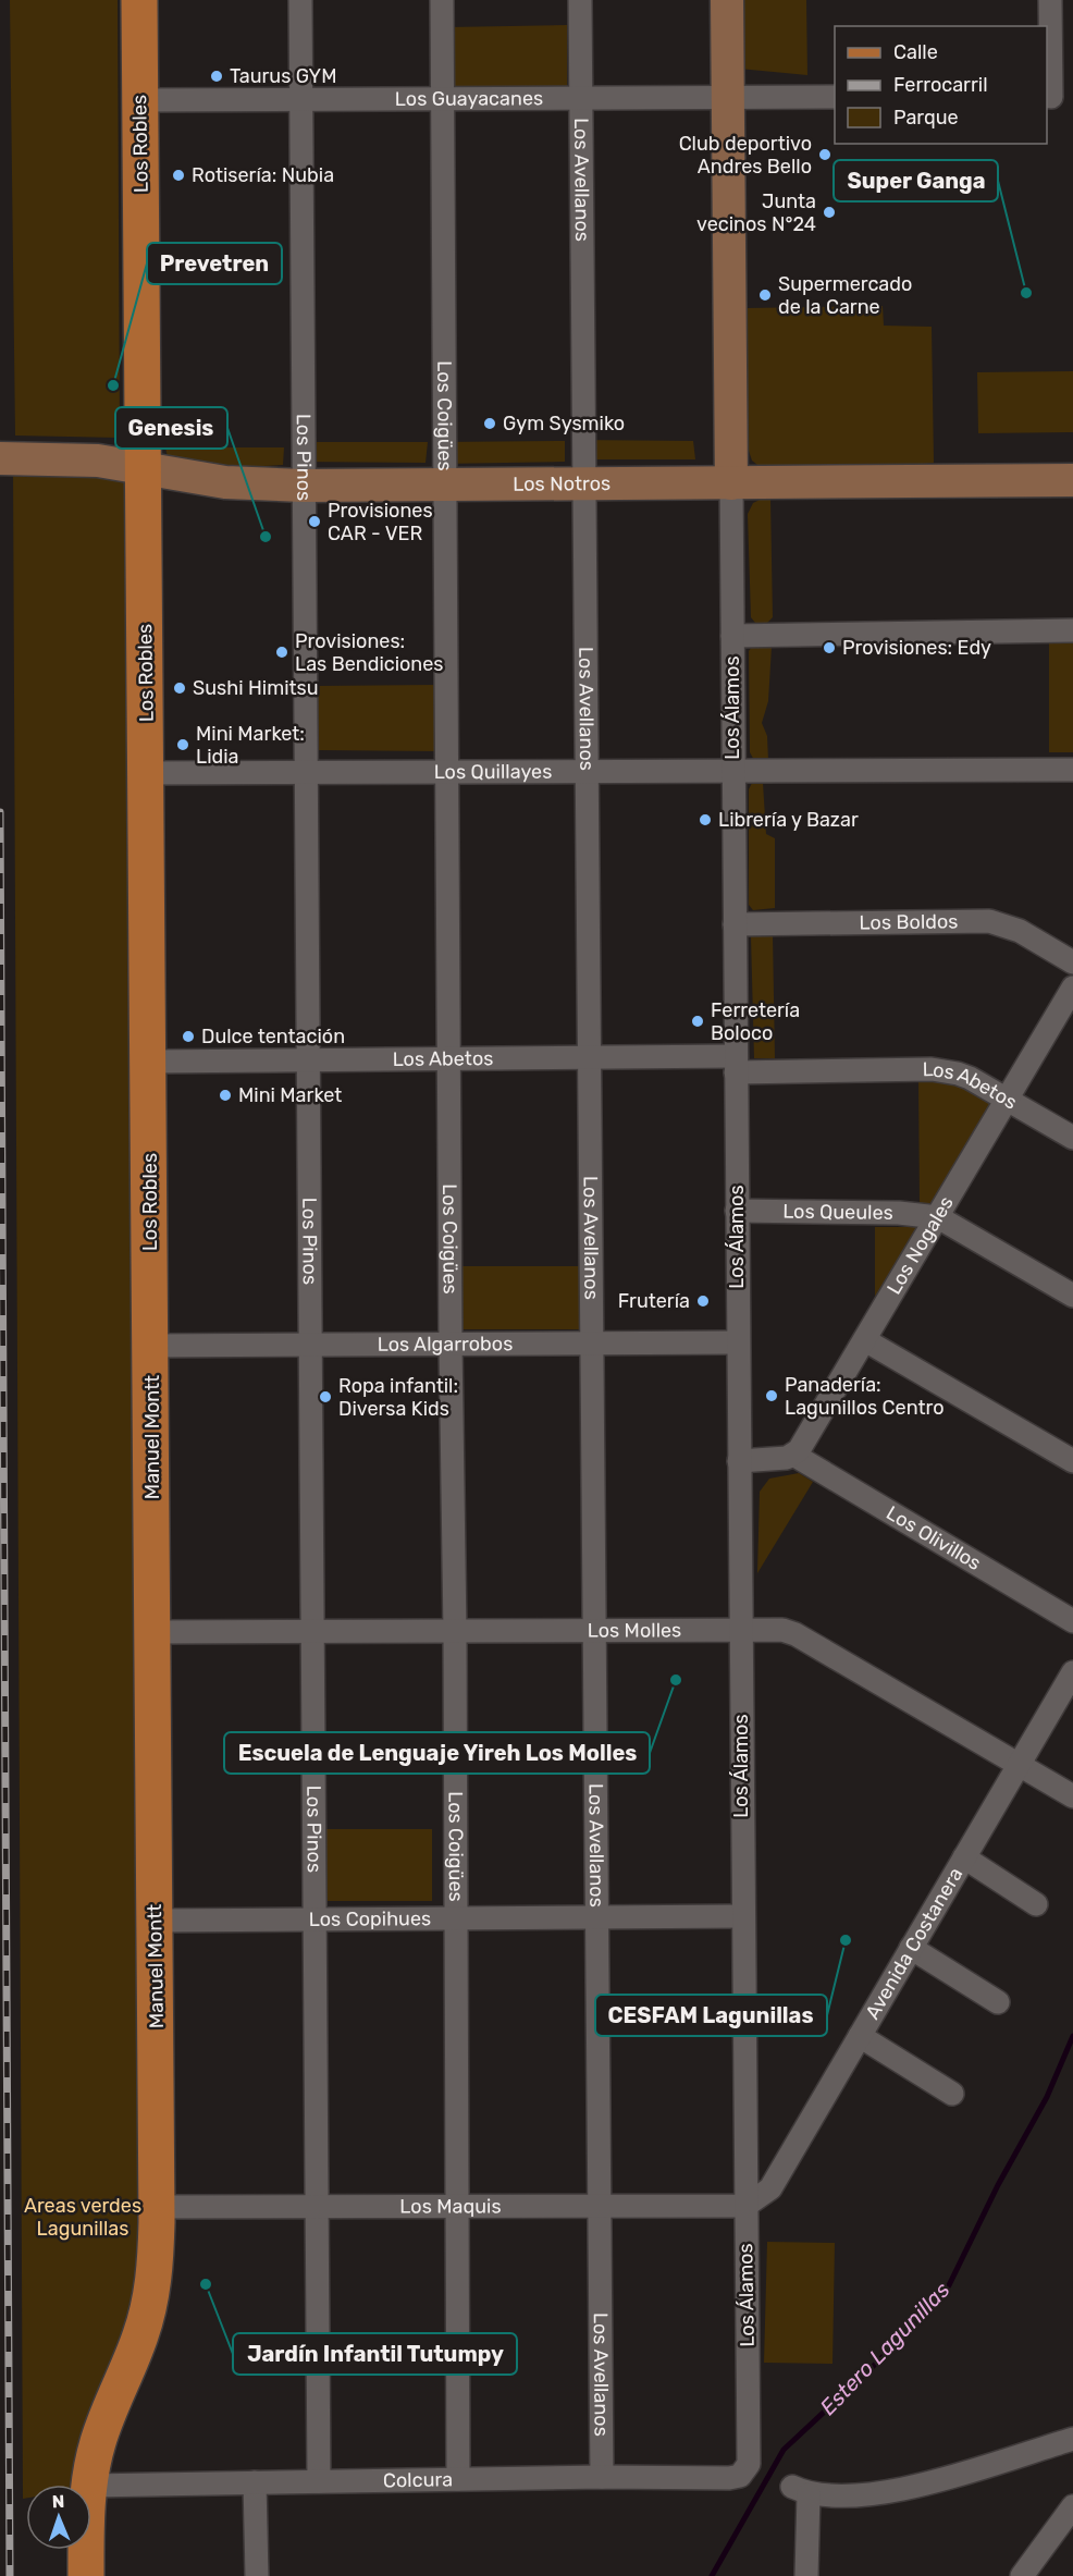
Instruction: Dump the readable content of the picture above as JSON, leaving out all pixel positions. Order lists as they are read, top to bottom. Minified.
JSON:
{"streets":{"main road":["Los Robles","Manuel Montt"],"street":["Los Guayacanes","Los Avellanos","Los Coigües","Los Pinos","Los Notros","Los Álamos","Los Quillayes","Los Boldos","Los Abetos","Los Queules","Los Nogales","Los Algarrobos","Los Olivillos","Los Molles","Los Copihues","Avenida Costanera","Los Maquis","Colcura"]},"crossings":[["Los Guayacanes","Los Robles"],["Los Guayacanes","Los Avellanos"],["Los Guayacanes","Los Coigües"],["Los Guayacanes","Los Pinos"],["Los Guayacanes","Los Álamos"],["Los Robles","Los Notros"],["Los Robles","Los Quillayes"],["Los Robles","Los Abetos"],["Los Robles","Los Algarrobos"],["Los Robles","Manuel Montt"],["Los Avellanos","Los Notros"],["Los Avellanos","Los Quillayes"],["Los Avellanos","Los Abetos"],["Los Avellanos","Los Algarrobos"],["Los Avellanos","Los Molles"],["Los Avellanos","Los Copihues"],["Los Avellanos","Los Maquis"],["Los Avellanos","Colcura"],["Los Coigües","Los Notros"],["Los Coigües","Los Quillayes"],["Los Coigües","Los Abetos"],["Los Coigües","Los Algarrobos"],["Los Coigües","Los Molles"],["Los Coigües","Los Copihues"],["Los Coigües","Los Maquis"],["Los Coigües","Colcura"],["Los Pinos","Los Notros"],["Los Pinos","Los Quillayes"],["Los Pinos","Los Abetos"],["Los Pinos","Los Algarrobos"],["Los Pinos","Los Molles"],["Los Pinos","Los Copihues"],["Los Pinos","Los Maquis"],["Los Pinos","Colcura"],["Los Notros","Los Álamos"],["Los Álamos","Los Quillayes"],["Los Álamos","Los Boldos"],["Los Álamos","Los Abetos"],["Los Álamos","Los Queules"],["Los Álamos","Los Algarrobos"],["Los Álamos","Los Molles"],["Los Álamos","Los Copihues"],["Los Álamos","Avenida Costanera"],["Los Álamos","Los Maquis"],["Los Álamos","Colcura"],["Los Abetos","Los Nogales"],["Los Queules","Los Nogales"],["Los Nogales","Los Olivillos"],["Los Algarrobos","Manuel Montt"],["Manuel Montt","Los Molles"],["Manuel Montt","Los Copihues"],["Manuel Montt","Los Maquis"],["Los Molles","Avenida Costanera"],["Avenida Costanera","Los Maquis"]],"water":["Estero Lagunillas"],"parks":["Areas verdes Lagunillas"],"places":["Taurus GYM","Club deportivo Andres Bello","Rotisería: Nubia","Junta vecinos N°24","Super Ganga","Supermercado de la Carne","Prevetren","Gym Sysmiko","Provisiones CAR - VER","Genesis","Provisiones: Edy","Provisiones: Las Bendiciones","Sushi Himitsu","Mini Market: Lidia","Librería y Bazar","Ferretería Boloco","Dulce tentación","Mini Market","Frutería","Panadería: Lagunillos Centro","Ropa infantil: Diversa Kids","Escuela de Lenguaje Yireh Los Molles","CESFAM Lagunillas","Jardín Infantil Tutumpy"],"legend":["Calle","Ferrocarril","Parque"],"north":"top"}
